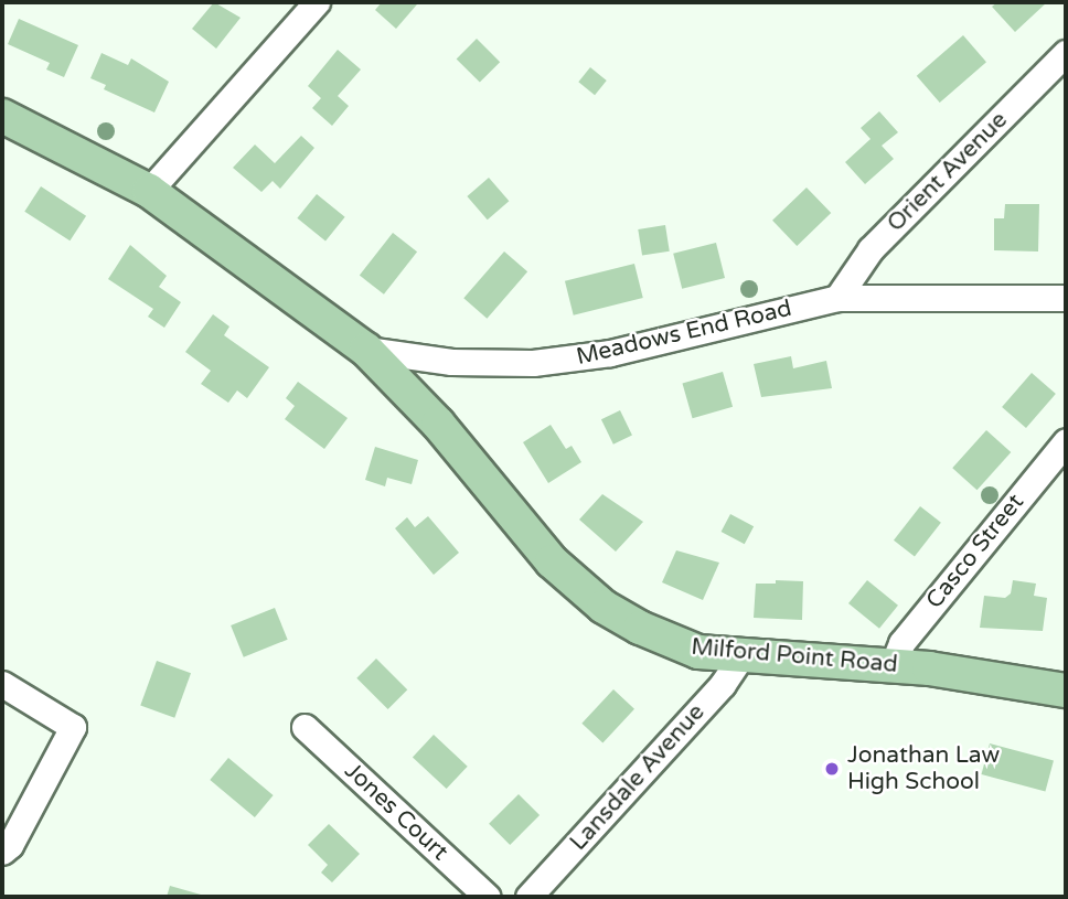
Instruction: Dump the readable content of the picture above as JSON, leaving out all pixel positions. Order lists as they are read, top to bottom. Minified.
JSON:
{"streets":{"main road":["Meadows End Road","Milford Point Road"],"street":["Orient Avenue","Casco Street","Lansdale Avenue","Jones Court"]},"crossings":[["Orient Avenue","Meadows End Road"],["Meadows End Road","Milford Point Road"],["Casco Street","Milford Point Road"],["Milford Point Road","Lansdale Avenue"]],"places":["Jonathan Law High School"]}
